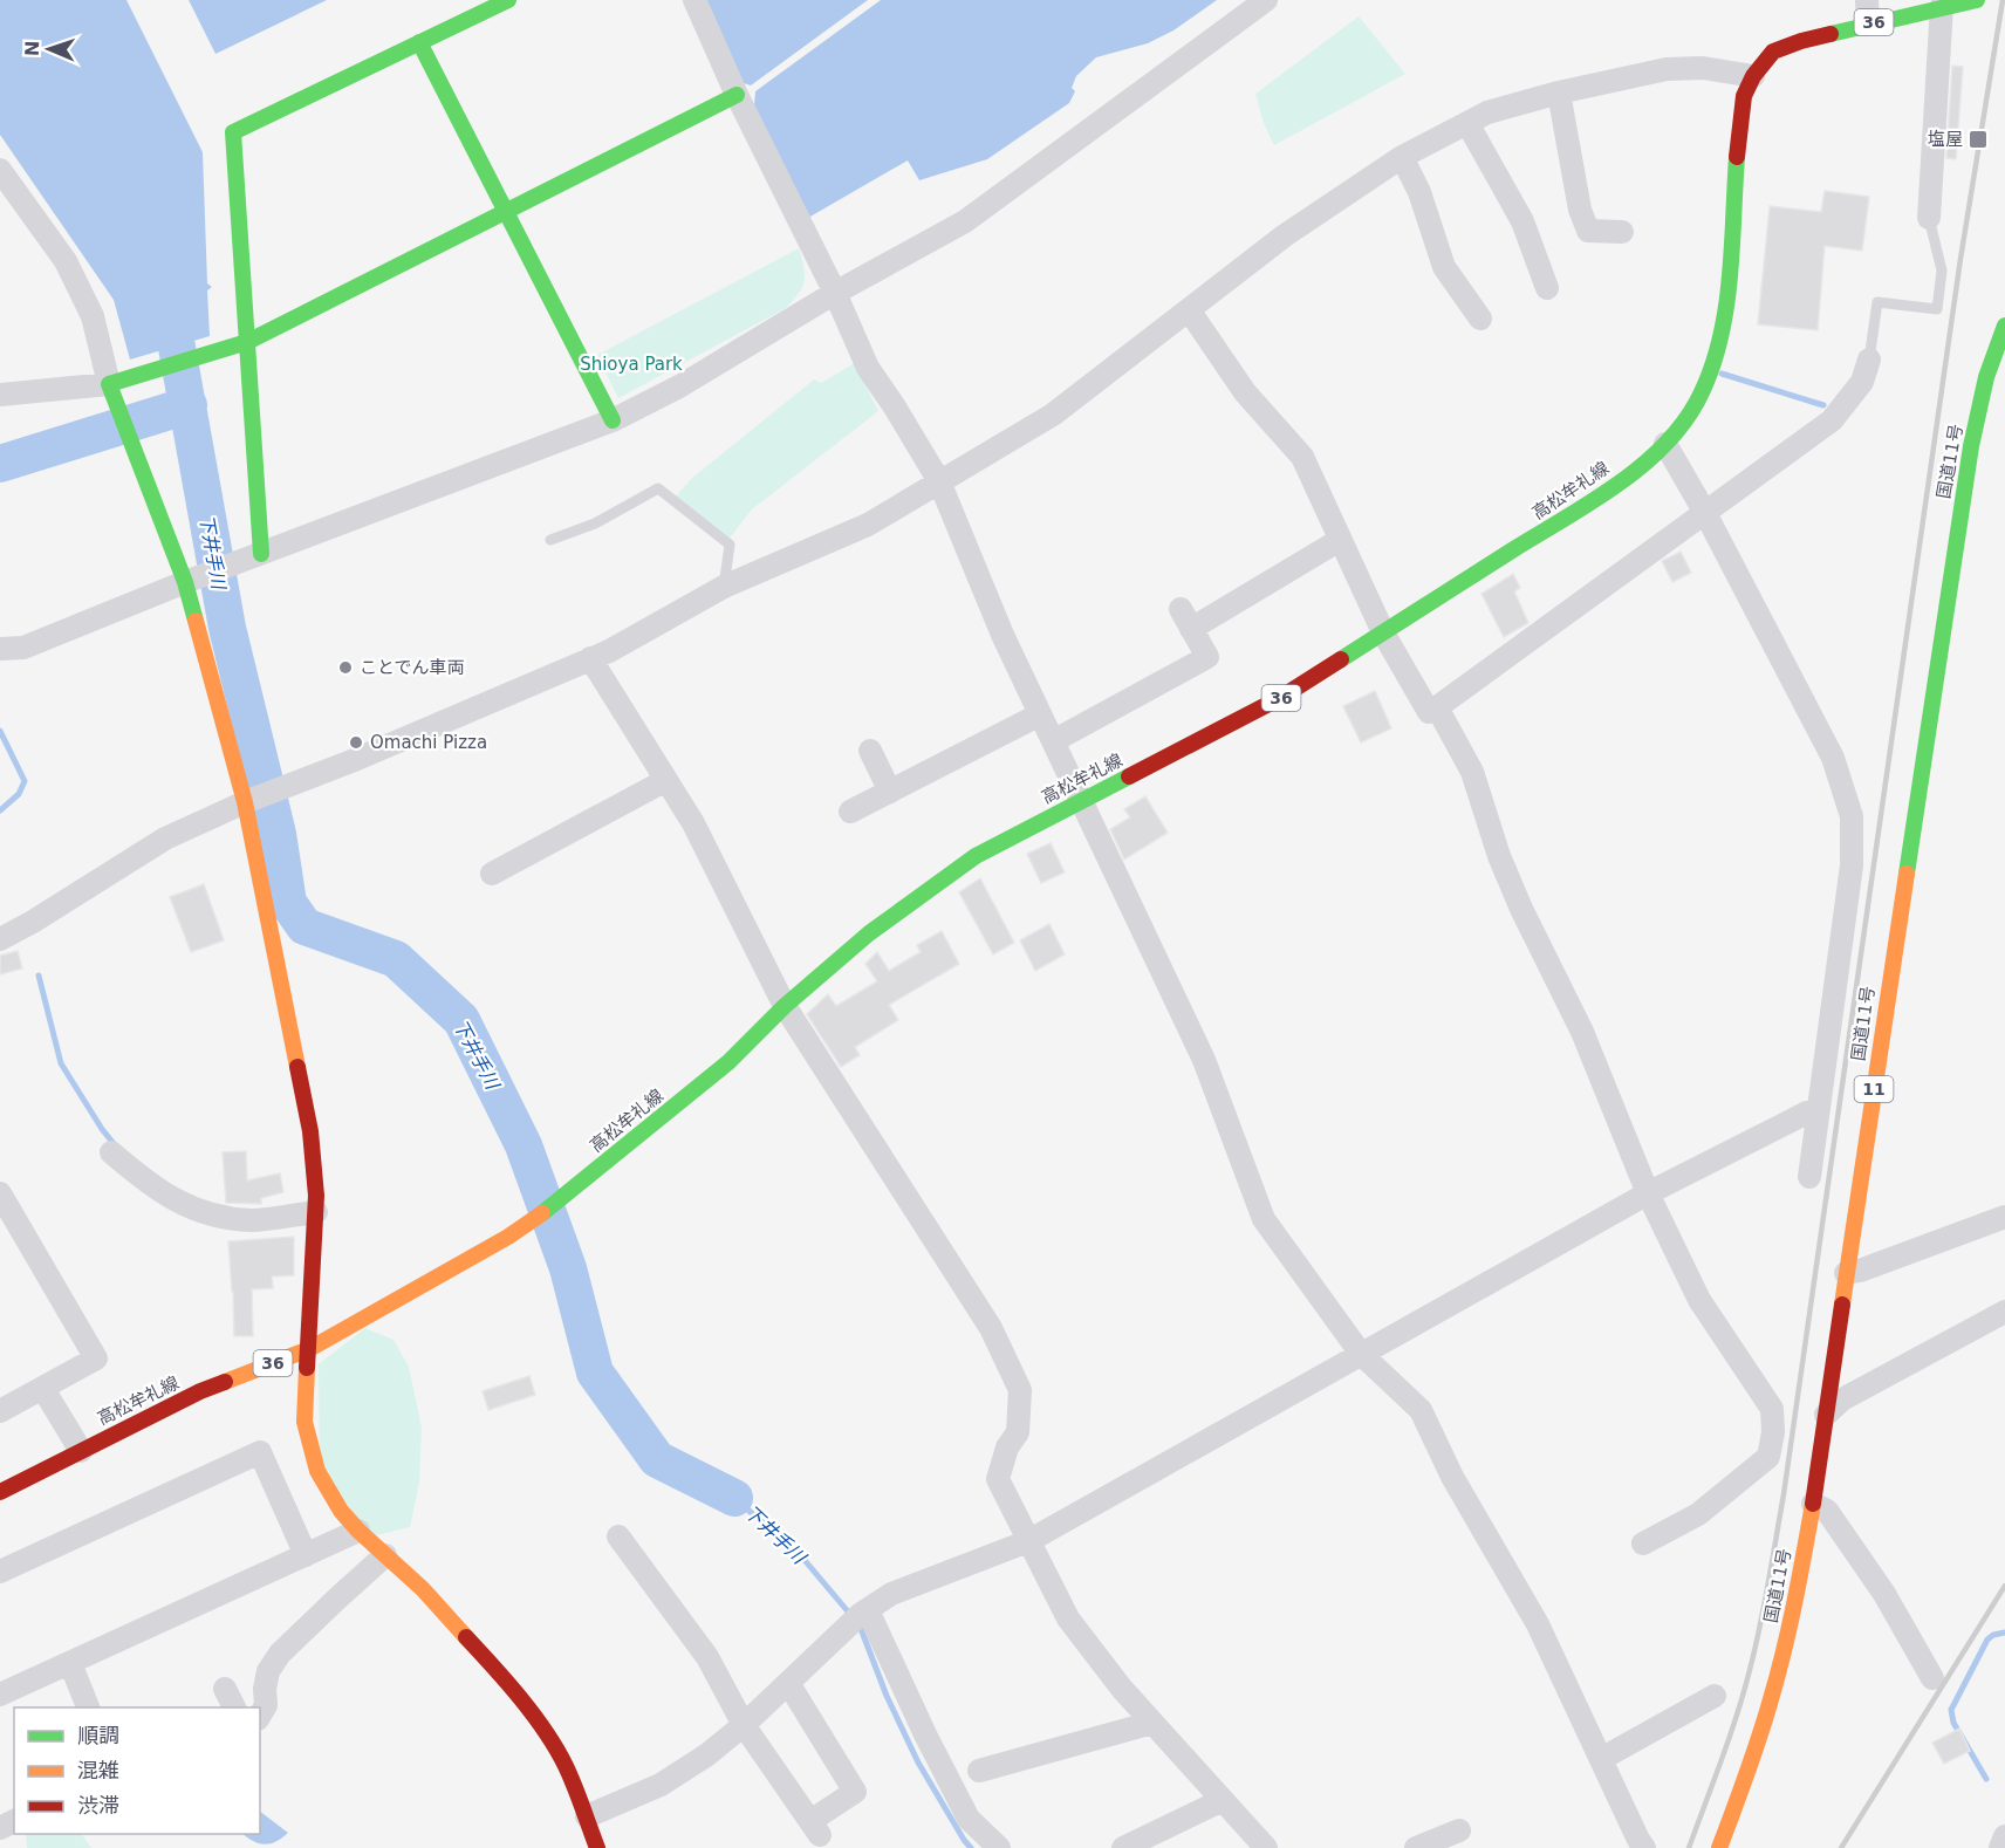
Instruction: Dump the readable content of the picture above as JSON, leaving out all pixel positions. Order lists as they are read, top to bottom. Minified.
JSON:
{"streets":{"main road":["36","国道11号","高松牟礼線","11"]},"water":["下井手川"],"parks":["Shioya Park"],"places":{"transit":["塩屋"],"other":["ことでん車両","Omachi Pizza"]},"legend":["順調","混雑","渋滞"],"north":"left"}
